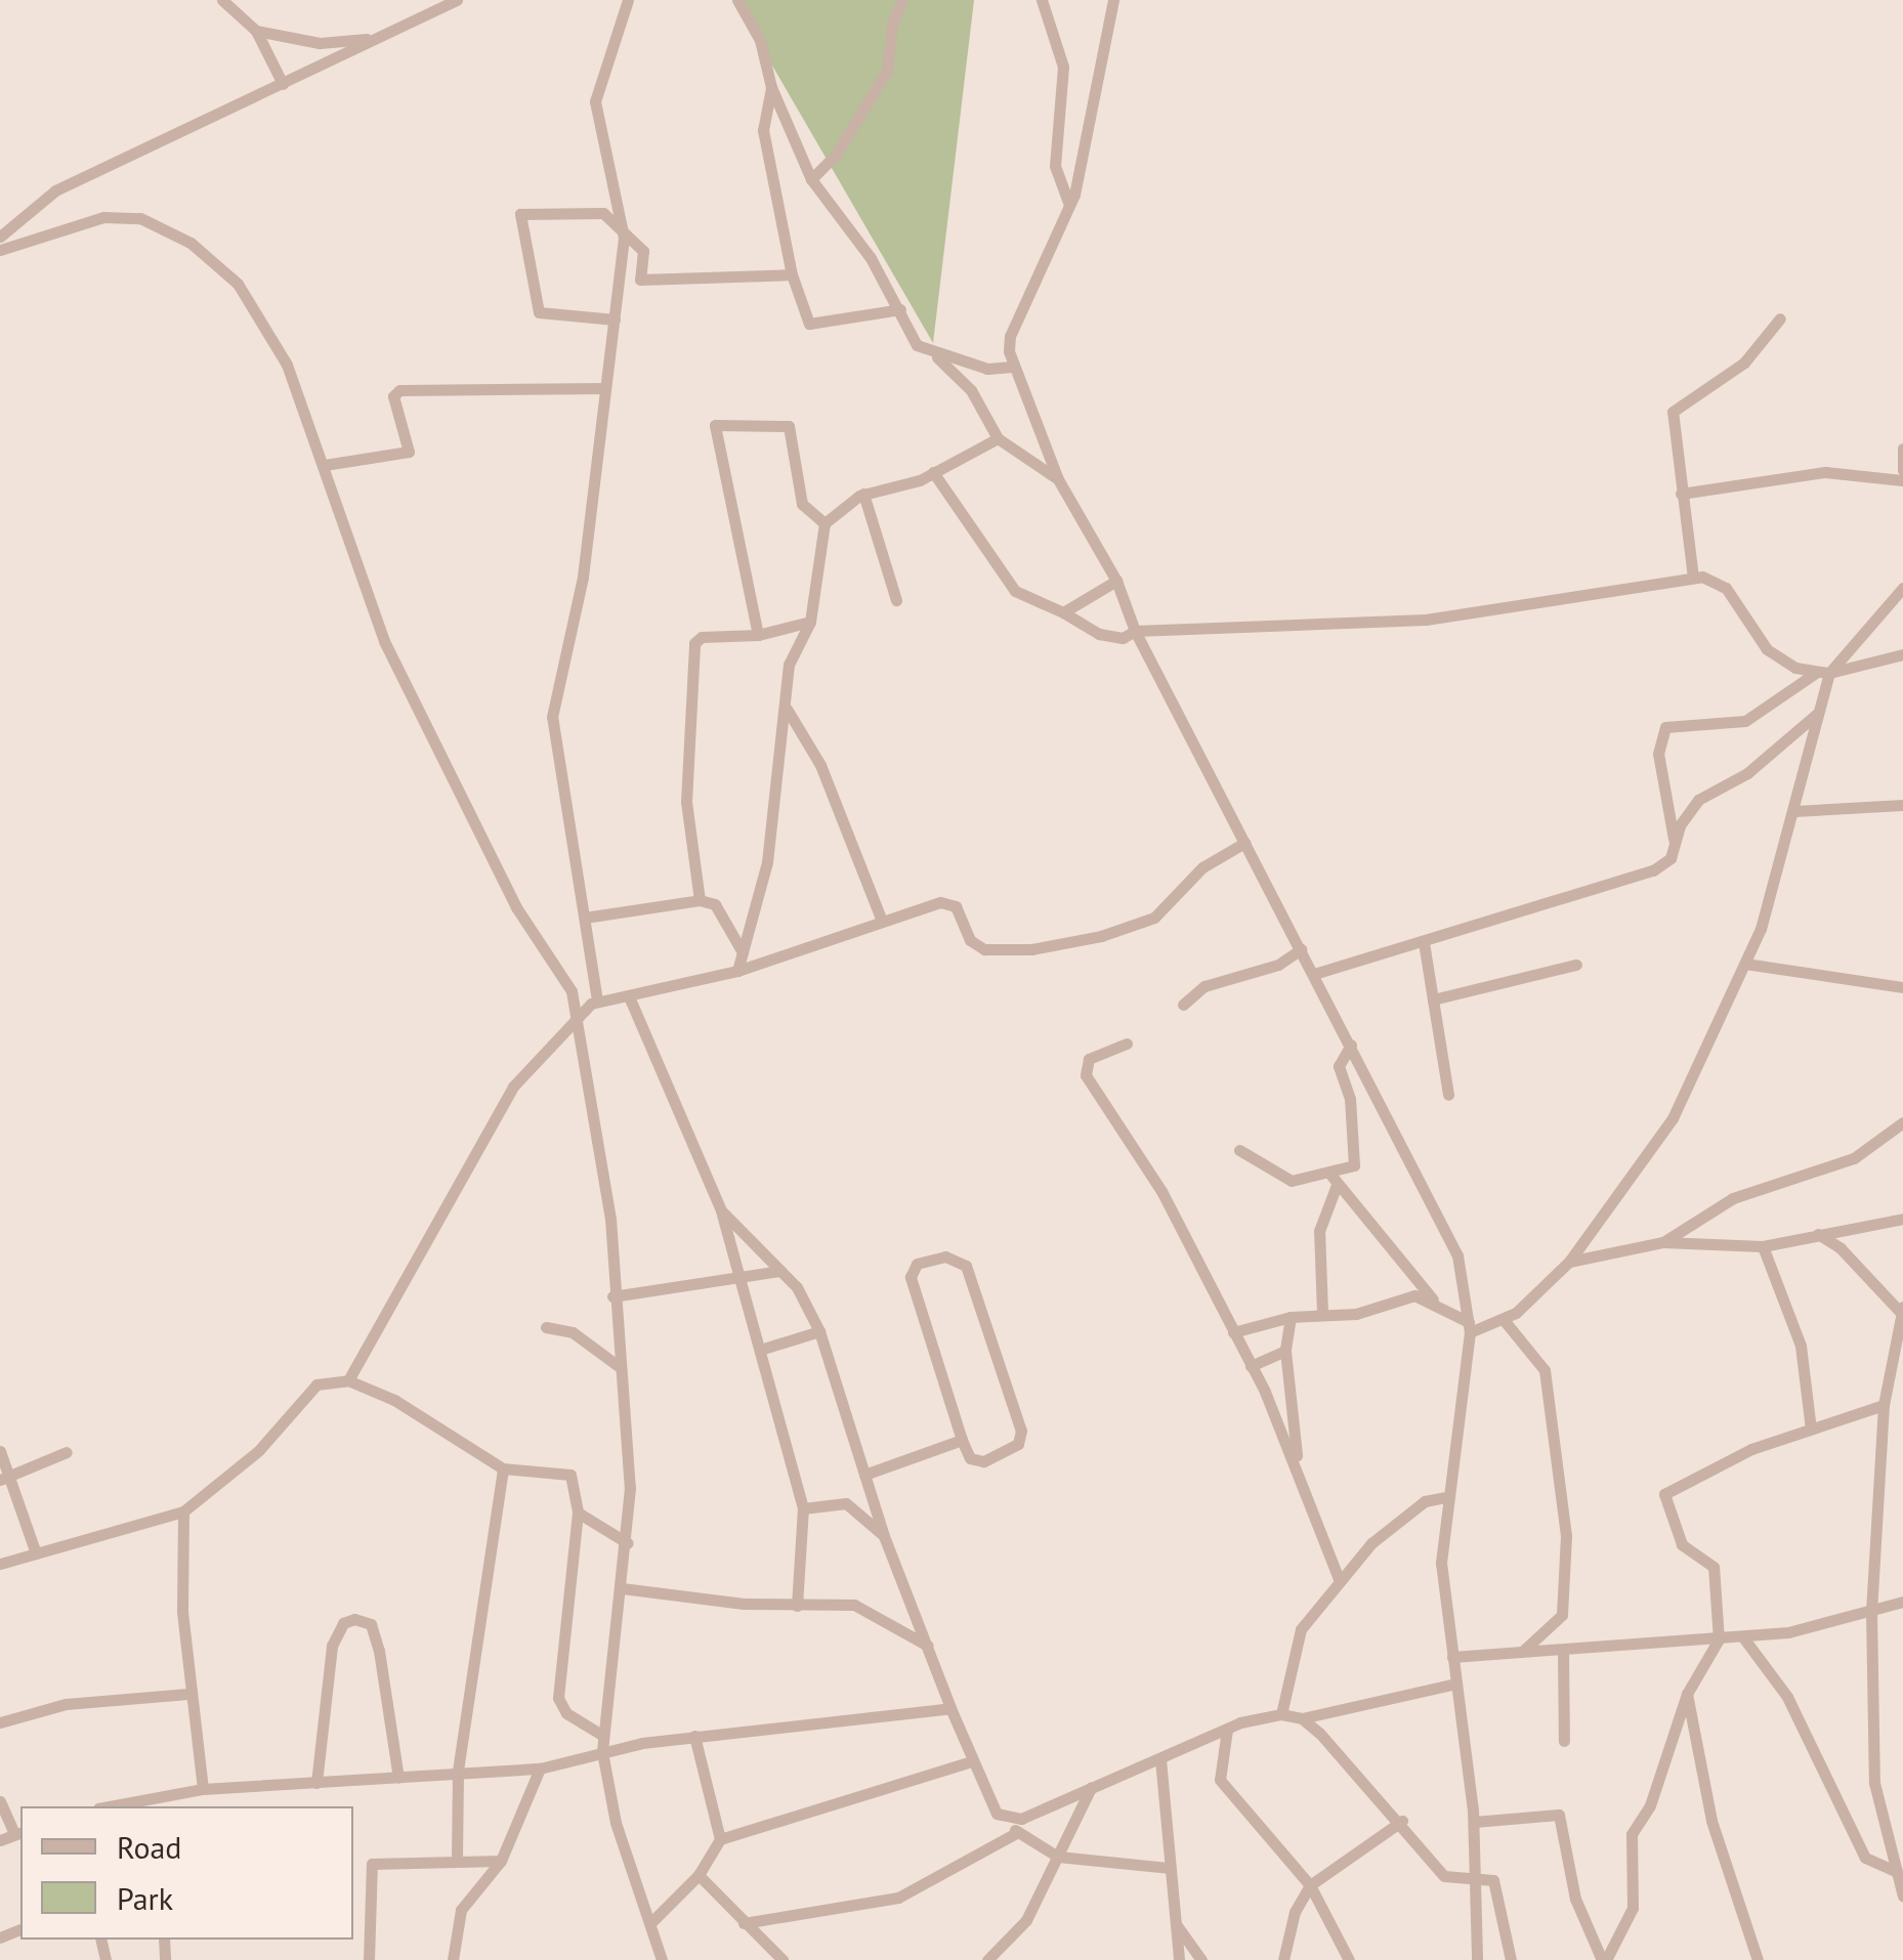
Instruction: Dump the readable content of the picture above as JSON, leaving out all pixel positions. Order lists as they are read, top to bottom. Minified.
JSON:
{"legend":["Road","Park"]}
